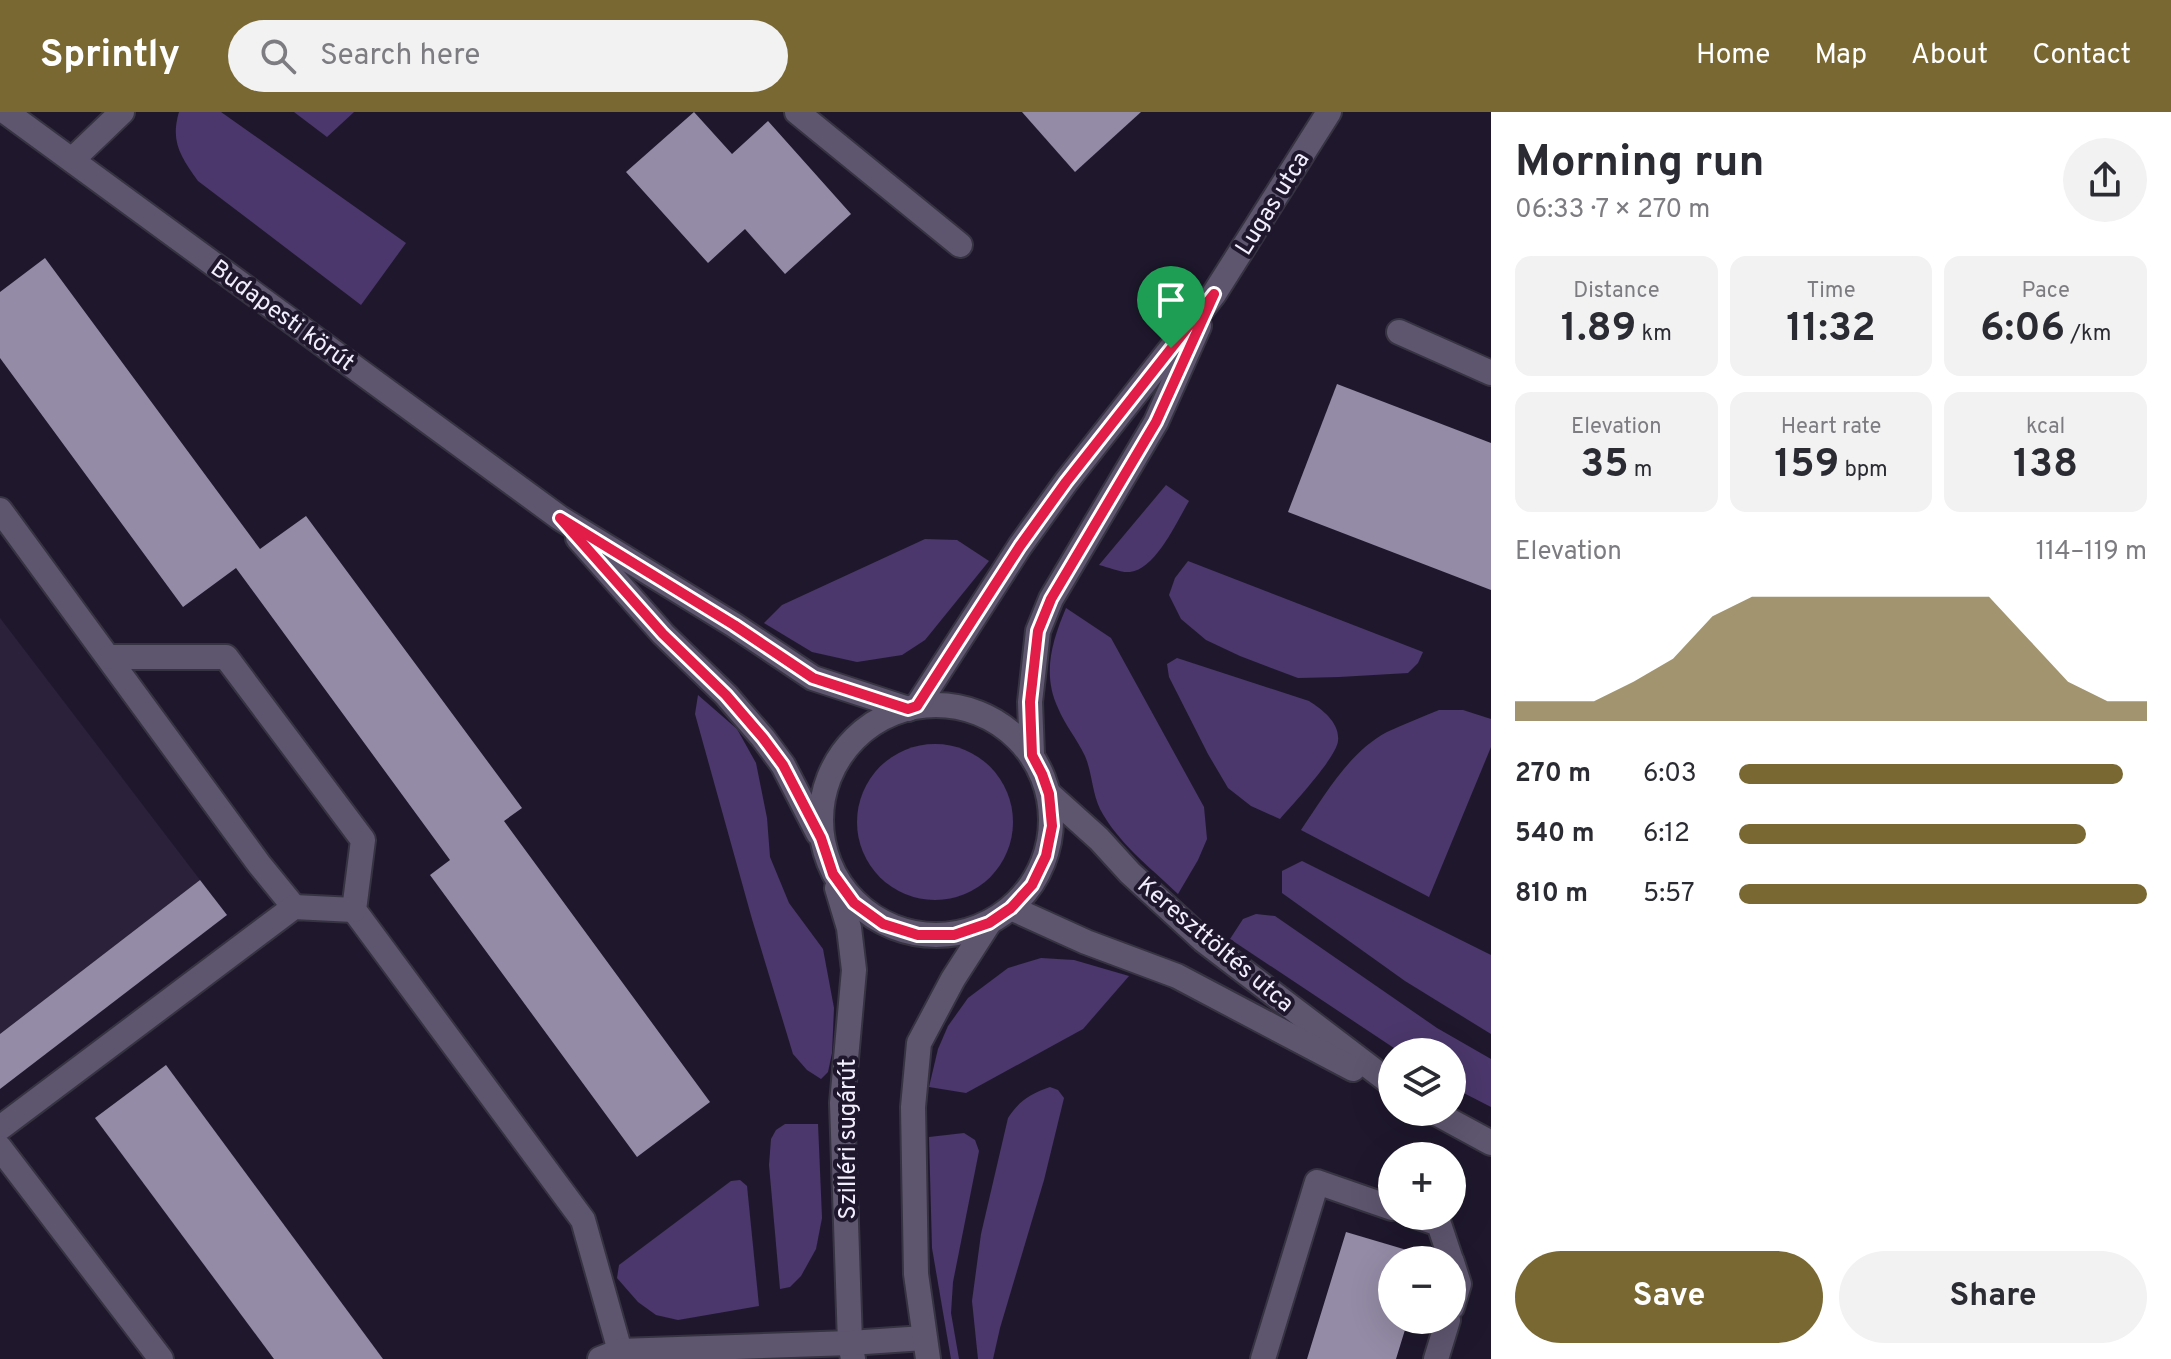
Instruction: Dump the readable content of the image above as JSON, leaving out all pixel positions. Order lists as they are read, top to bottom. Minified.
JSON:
{"streets":{"street":["Lugas utca","Budapesti körút","Kereszttöltés utca","Szilléri sugárút"]},"crossings":[["Lugas utca","Budapesti körút"],["Lugas utca","Kereszttöltés utca"],["Lugas utca","Szilléri sugárút"],["Budapesti körút","Kereszttöltés utca"],["Budapesti körút","Szilléri sugárút"],["Kereszttöltés utca","Szilléri sugárút"]],"page":{"header":"Sprintly","search":"Search here","nav":["Home","Map","About","Contact"],"heading":["Morning run","06:33 · 7 × 270 m"],"stats":[["Distance","1.89 km"],["Time","11:32"],["Pace","6:06 /km"],["Elevation","35 m"],["Heart rate","159 bpm"],["kcal","138"]],"chart":["Elevation","114–119 m"],"list":[{"name":"270 m","note":"6:03"},{"name":"540 m","note":"6:12"},{"name":"810 m","note":"5:57"}],"map_buttons":["+","−"],"buttons":["Save","Share"]}}
